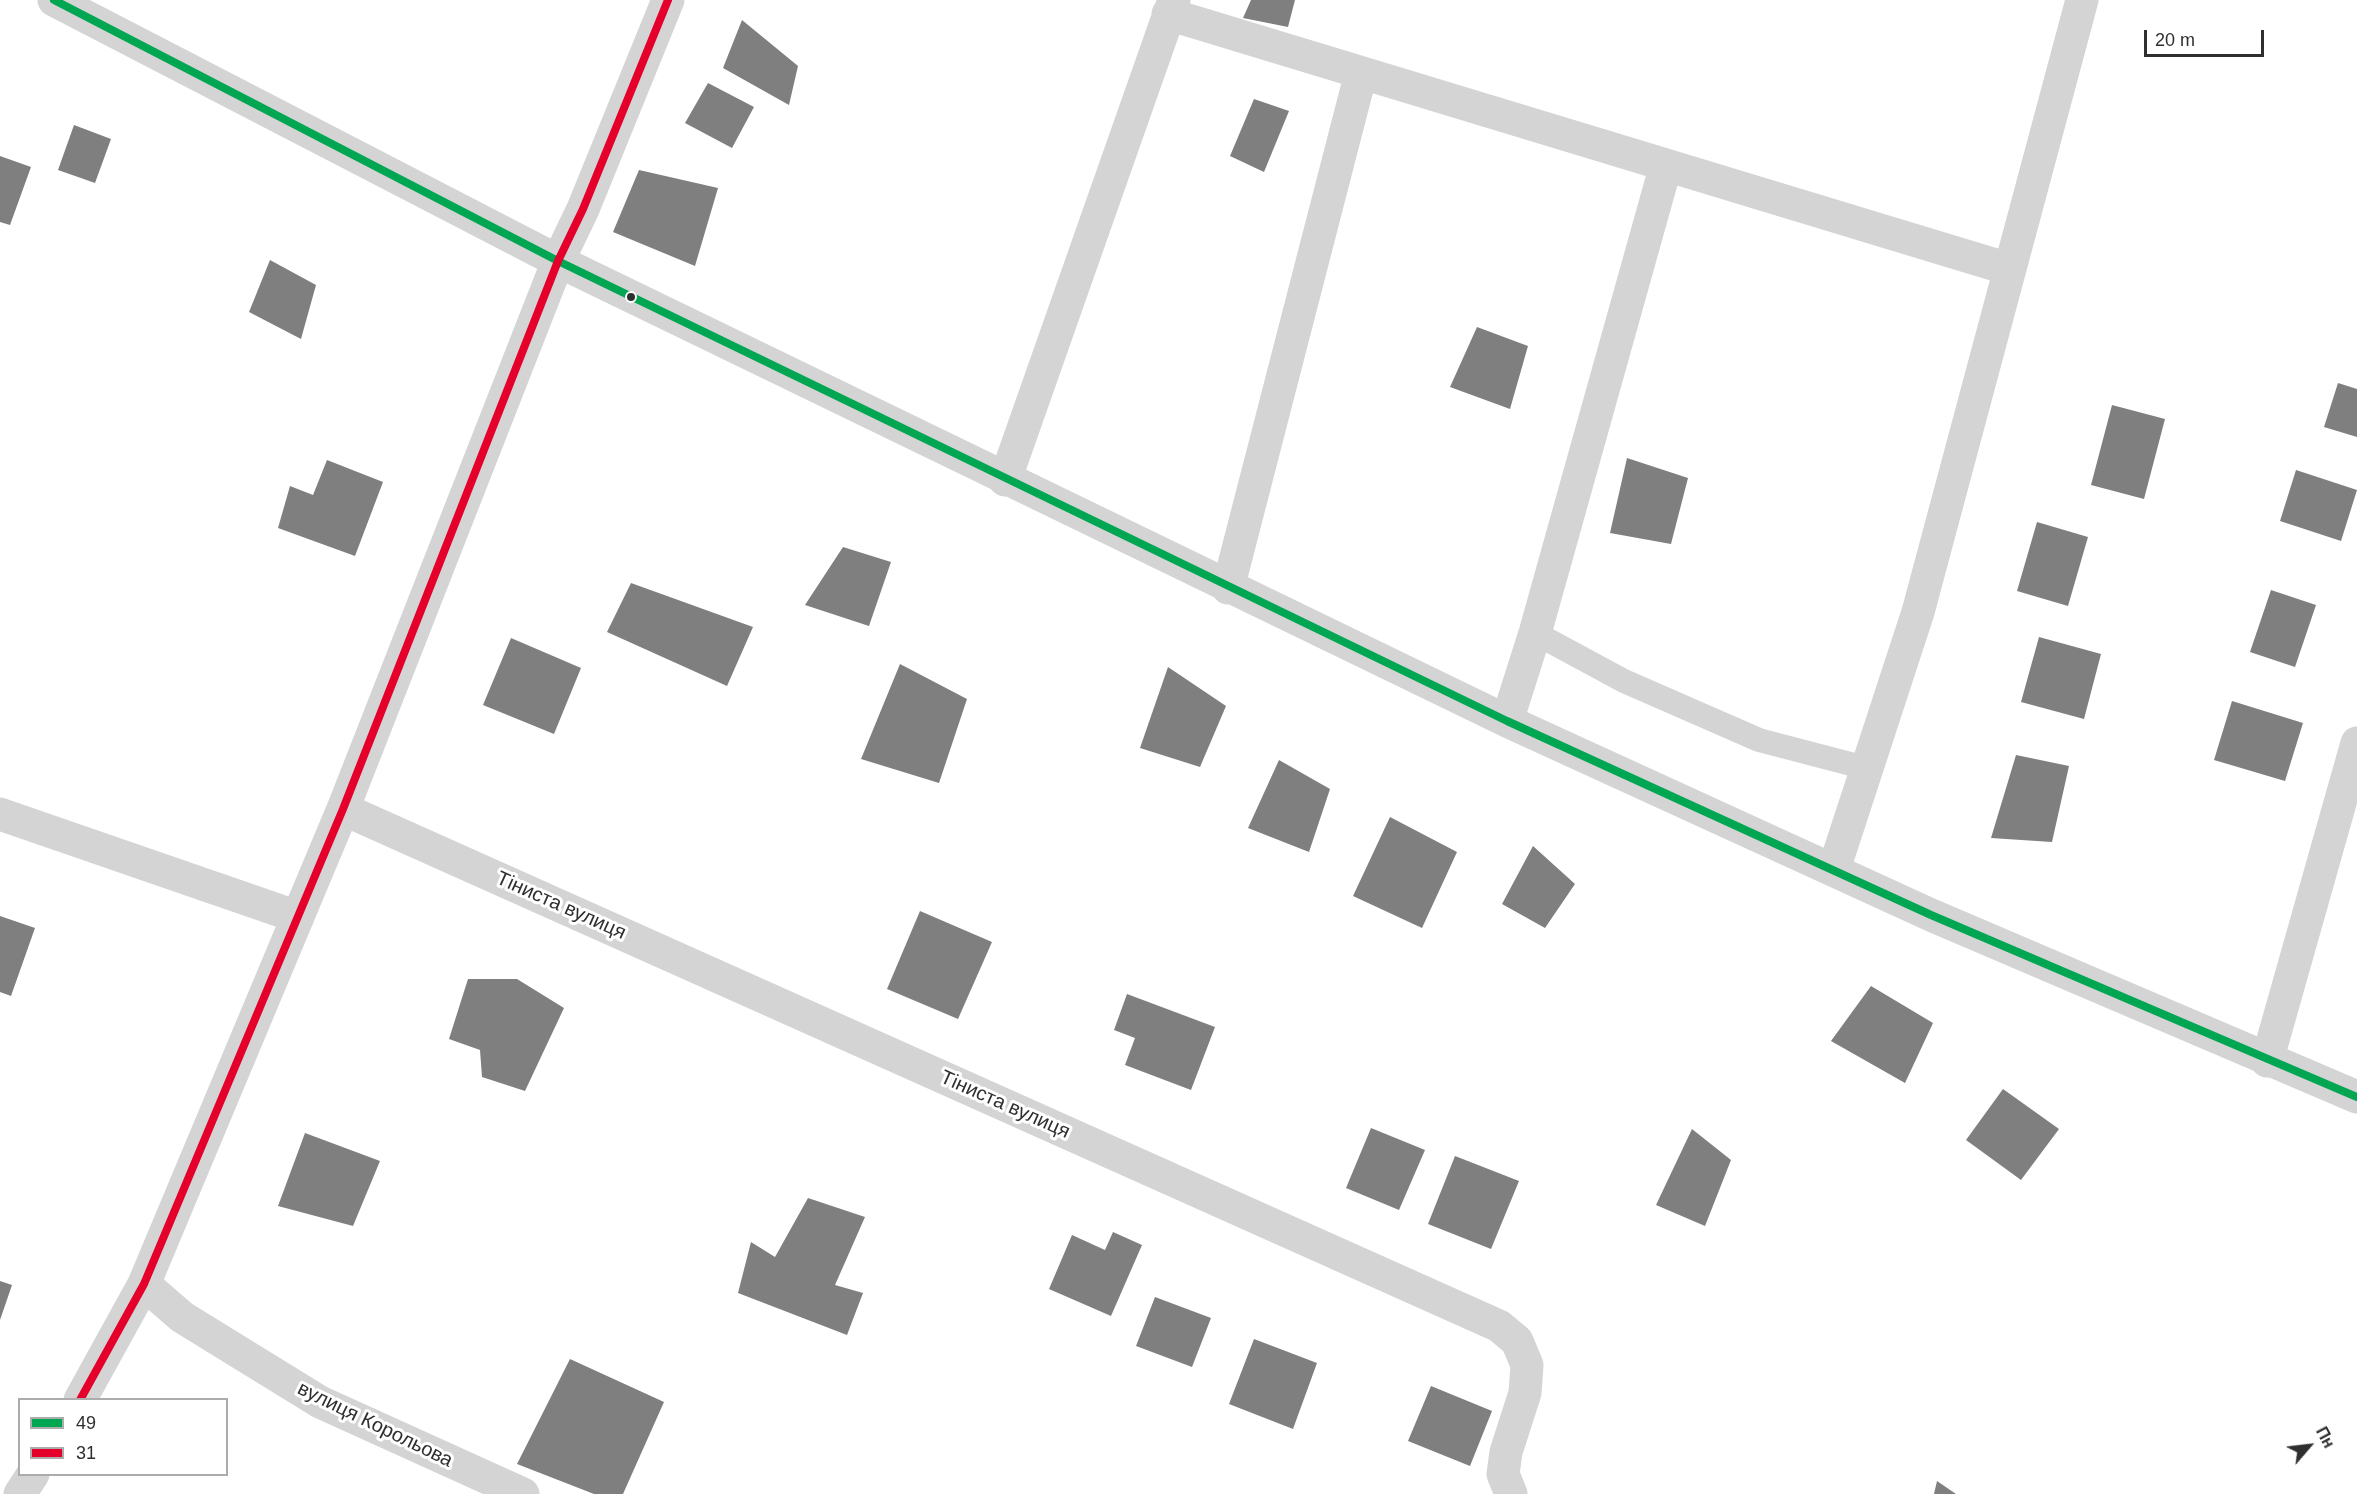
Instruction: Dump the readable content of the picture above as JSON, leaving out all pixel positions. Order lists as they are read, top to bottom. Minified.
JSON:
{"streets":{"street":["Тіниста вулиця","вулиця Корольова"]},"lines":["transit line 49","transit line 31"],"legend":["49","31"],"scale_bar":"20 m","north":"top right"}
